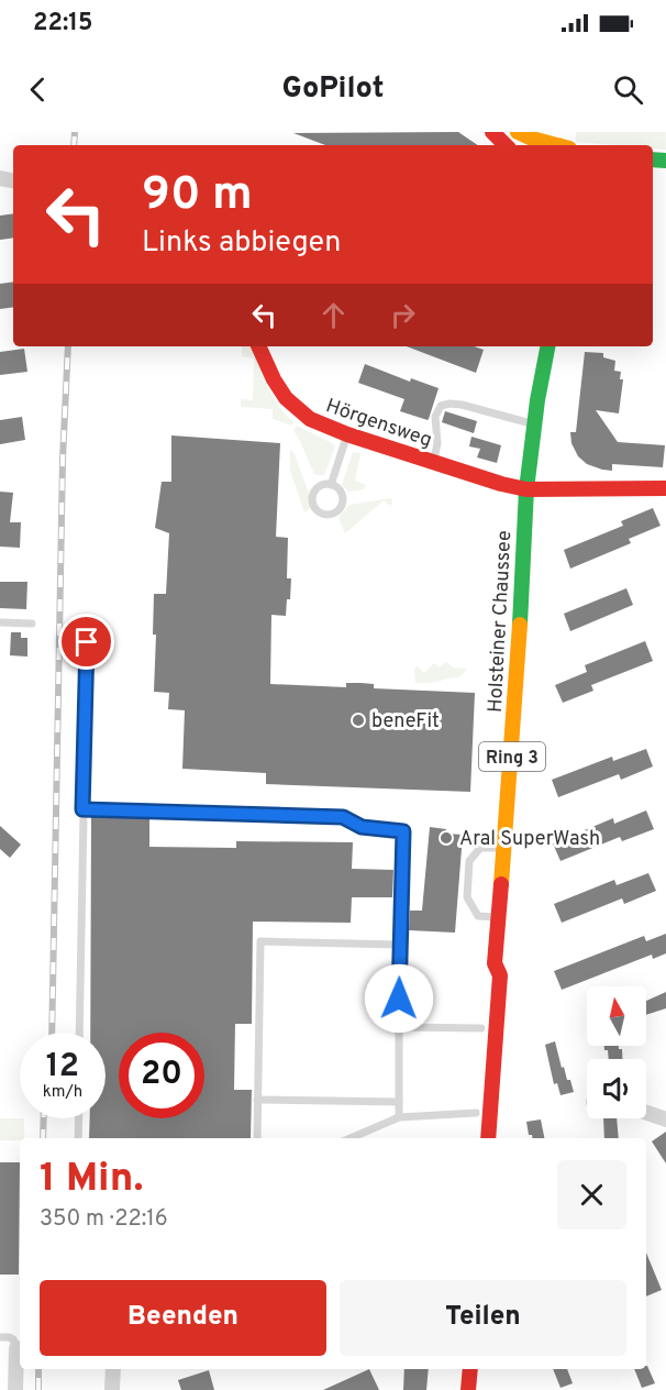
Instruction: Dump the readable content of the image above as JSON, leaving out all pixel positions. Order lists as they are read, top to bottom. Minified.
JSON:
{"streets":{"main road":["Hörgensweg","Holsteiner Chaussee","Ring 3"]},"crossings":[["Hörgensweg","Holsteiner Chaussee"]],"places":["beneFit","Aral SuperWash"],"north":"top","page":{"status":"22:15","header":"GoPilot","turn":["90 m","Links abbiegen"],"speed":"12 km/h","limit":"20","heading":["1 Min.","350 m · 22:16"],"buttons":["Beenden","Teilen"]}}
